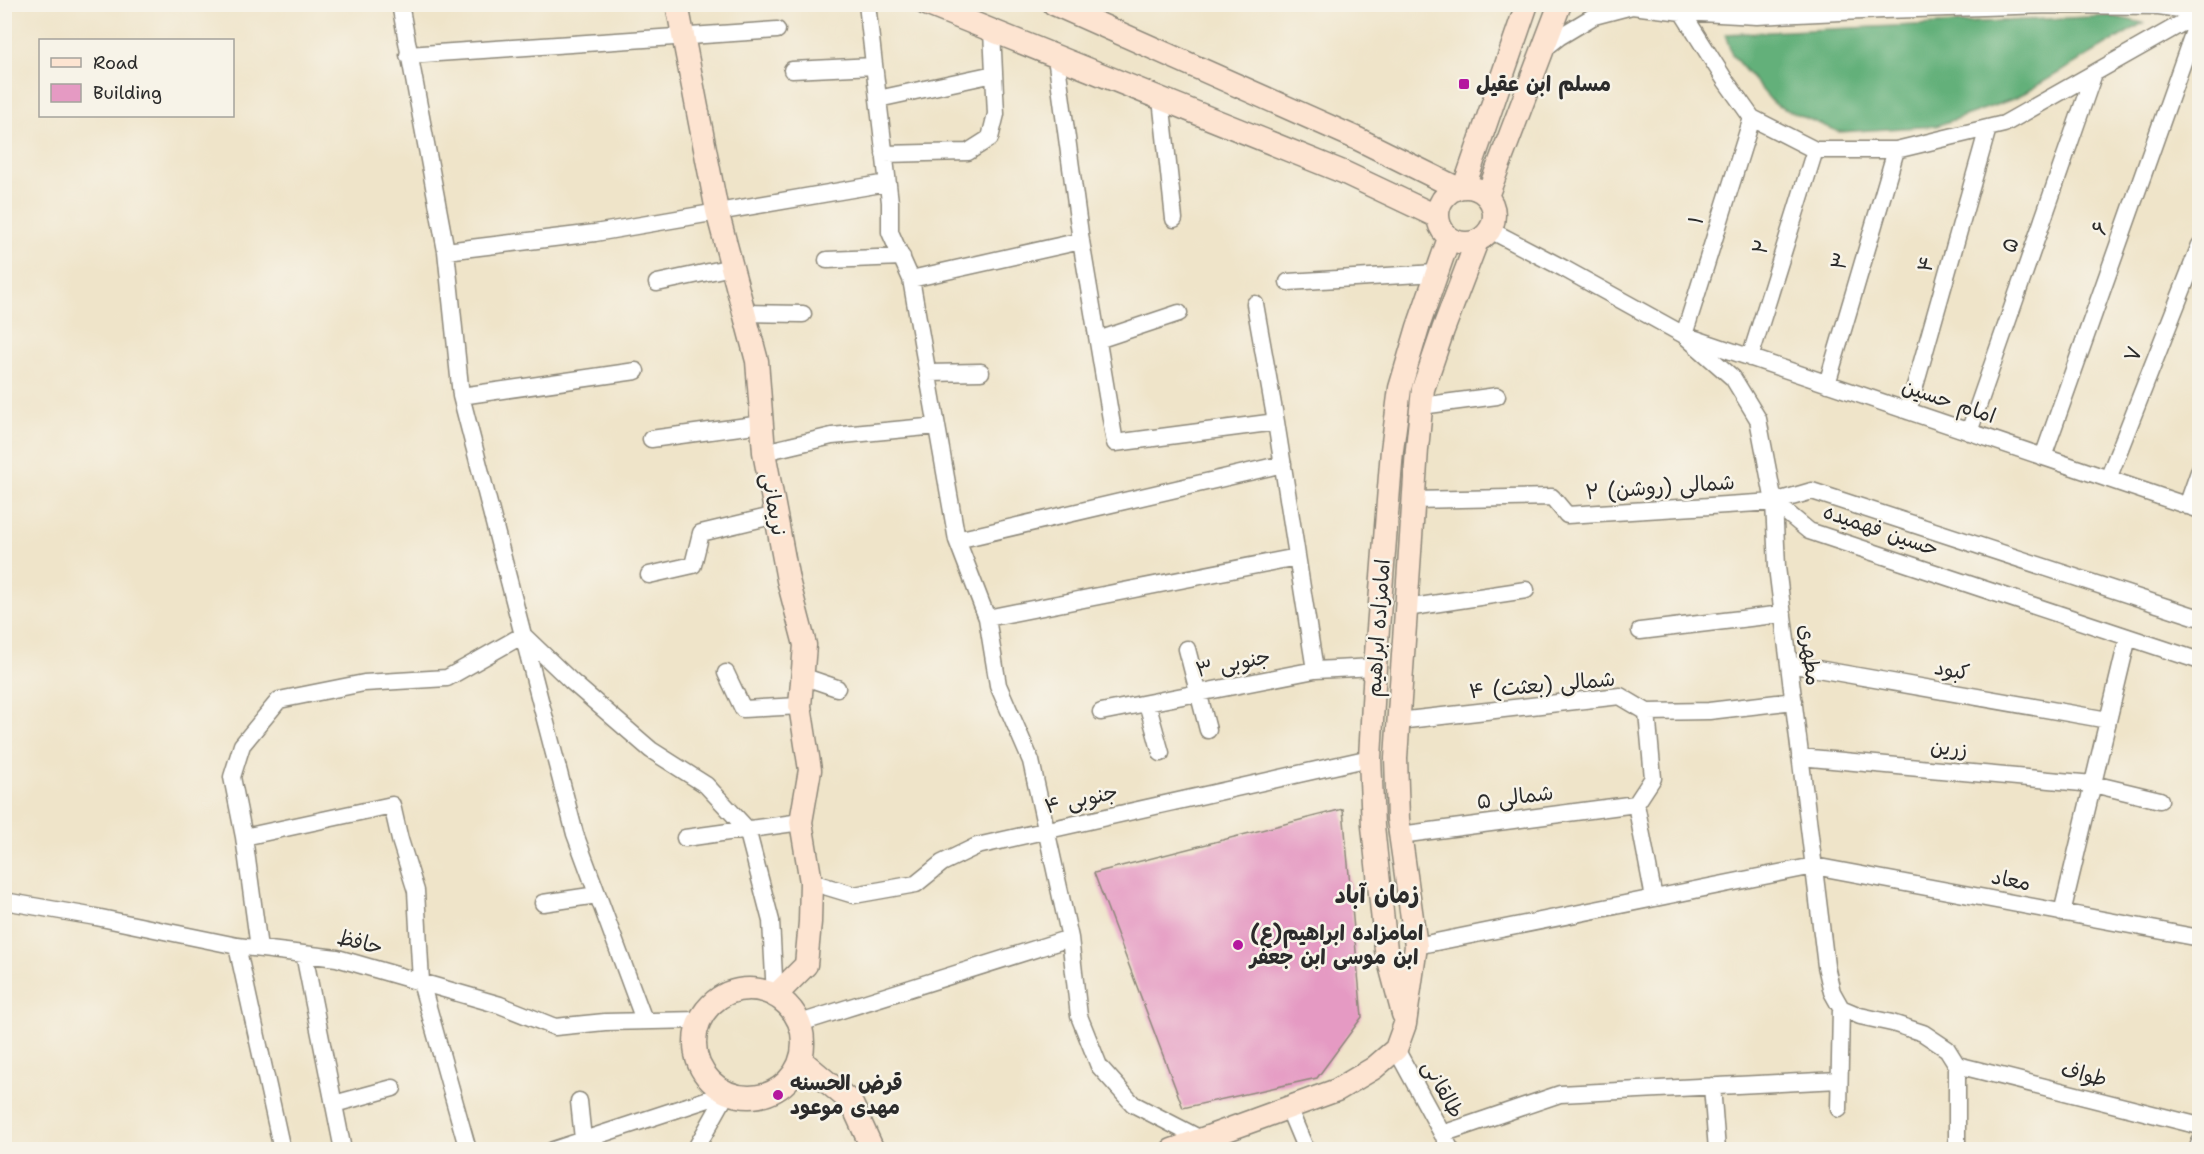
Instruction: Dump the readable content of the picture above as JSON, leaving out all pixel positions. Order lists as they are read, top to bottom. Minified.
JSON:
{"streets":{"street":["۱","۶","۵","۲","۳","۴","۷","امام حسین","۲ شمالی (روشن)","نریمانی","حسین فهمیده","امامزاده ابراهیم","مطهری","۳ جنوبی","کبود","۴ شمالی (بعثت)","زرین","۵ شمالی","۴ جنوبی","معاد","حافظ","طواف","طالقانی"]},"crossings":[["۱","امام حسین"],["۱","مطهری"],["۶","امام حسین"],["۵","امام حسین"],["۲","امام حسین"],["۳","امام حسین"],["۴","امام حسین"],["۷","امام حسین"],["امام حسین","مطهری"],["۲ شمالی (روشن)","حسین فهمیده"],["۲ شمالی (روشن)","امامزاده ابراهیم"],["۲ شمالی (روشن)","مطهری"],["نریمانی","۴ جنوبی"],["نریمانی","حافظ"],["حسین فهمیده","مطهری"],["امامزاده ابراهیم","مطهری"],["امامزاده ابراهیم","۳ جنوبی"],["امامزاده ابراهیم","۴ شمالی (بعثت)"],["امامزاده ابراهیم","۵ شمالی"],["امامزاده ابراهیم","۴ جنوبی"],["امامزاده ابراهیم","طالقانی"],["مطهری","کبود"],["مطهری","۴ شمالی (بعثت)"],["مطهری","زرین"],["مطهری","معاد"]],"districts":["زمان آباد"],"places":{"transit":["مسلم ابن عقیل"],"other":["(ع)امامزاده ابراهیم ابن موسی ابن جعفر","قرض الحسنه مهدی موعود"]},"legend":["Road","Building"]}
